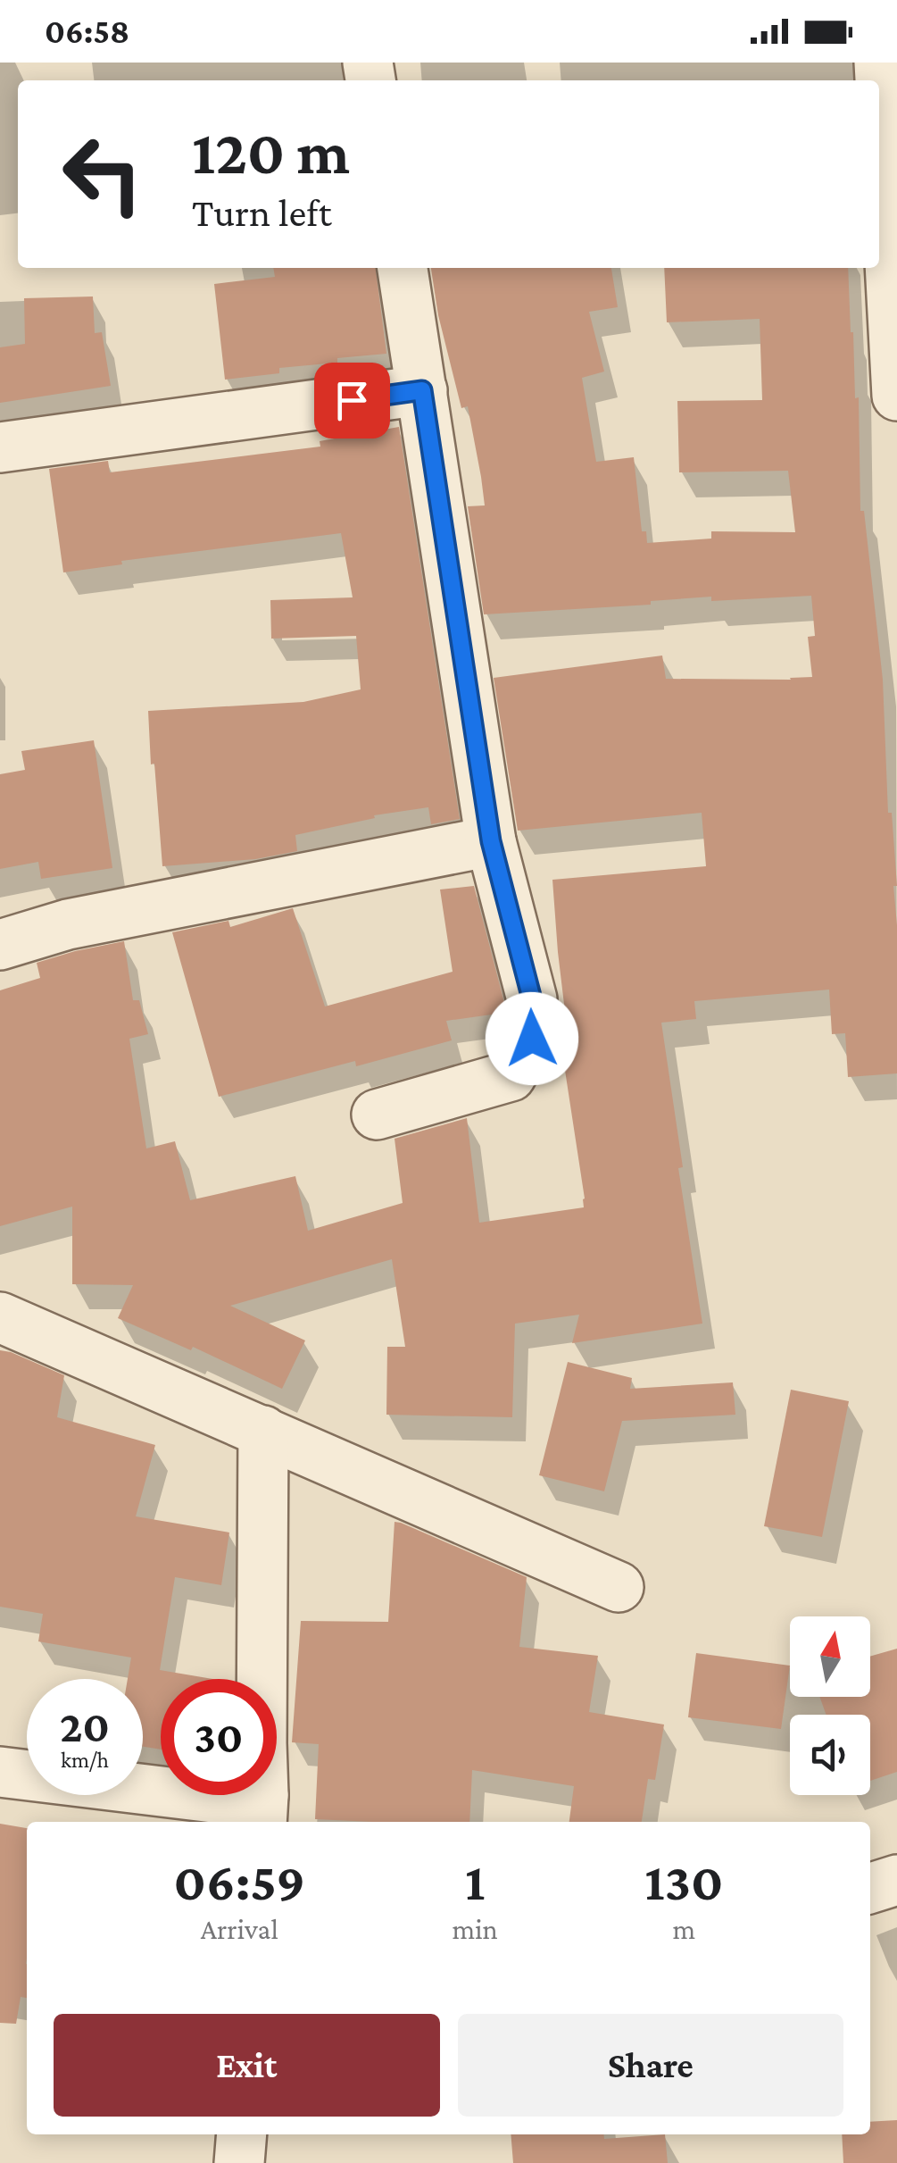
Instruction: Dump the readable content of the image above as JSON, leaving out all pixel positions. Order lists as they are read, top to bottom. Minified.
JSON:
{"north":"top","page":{"status":"06:58","turn":["120 m","Turn left"],"speed":"20 km/h","limit":"30","eta":["06:59","Arrival","1","min","130","m"],"buttons":["Exit","Share"]}}
